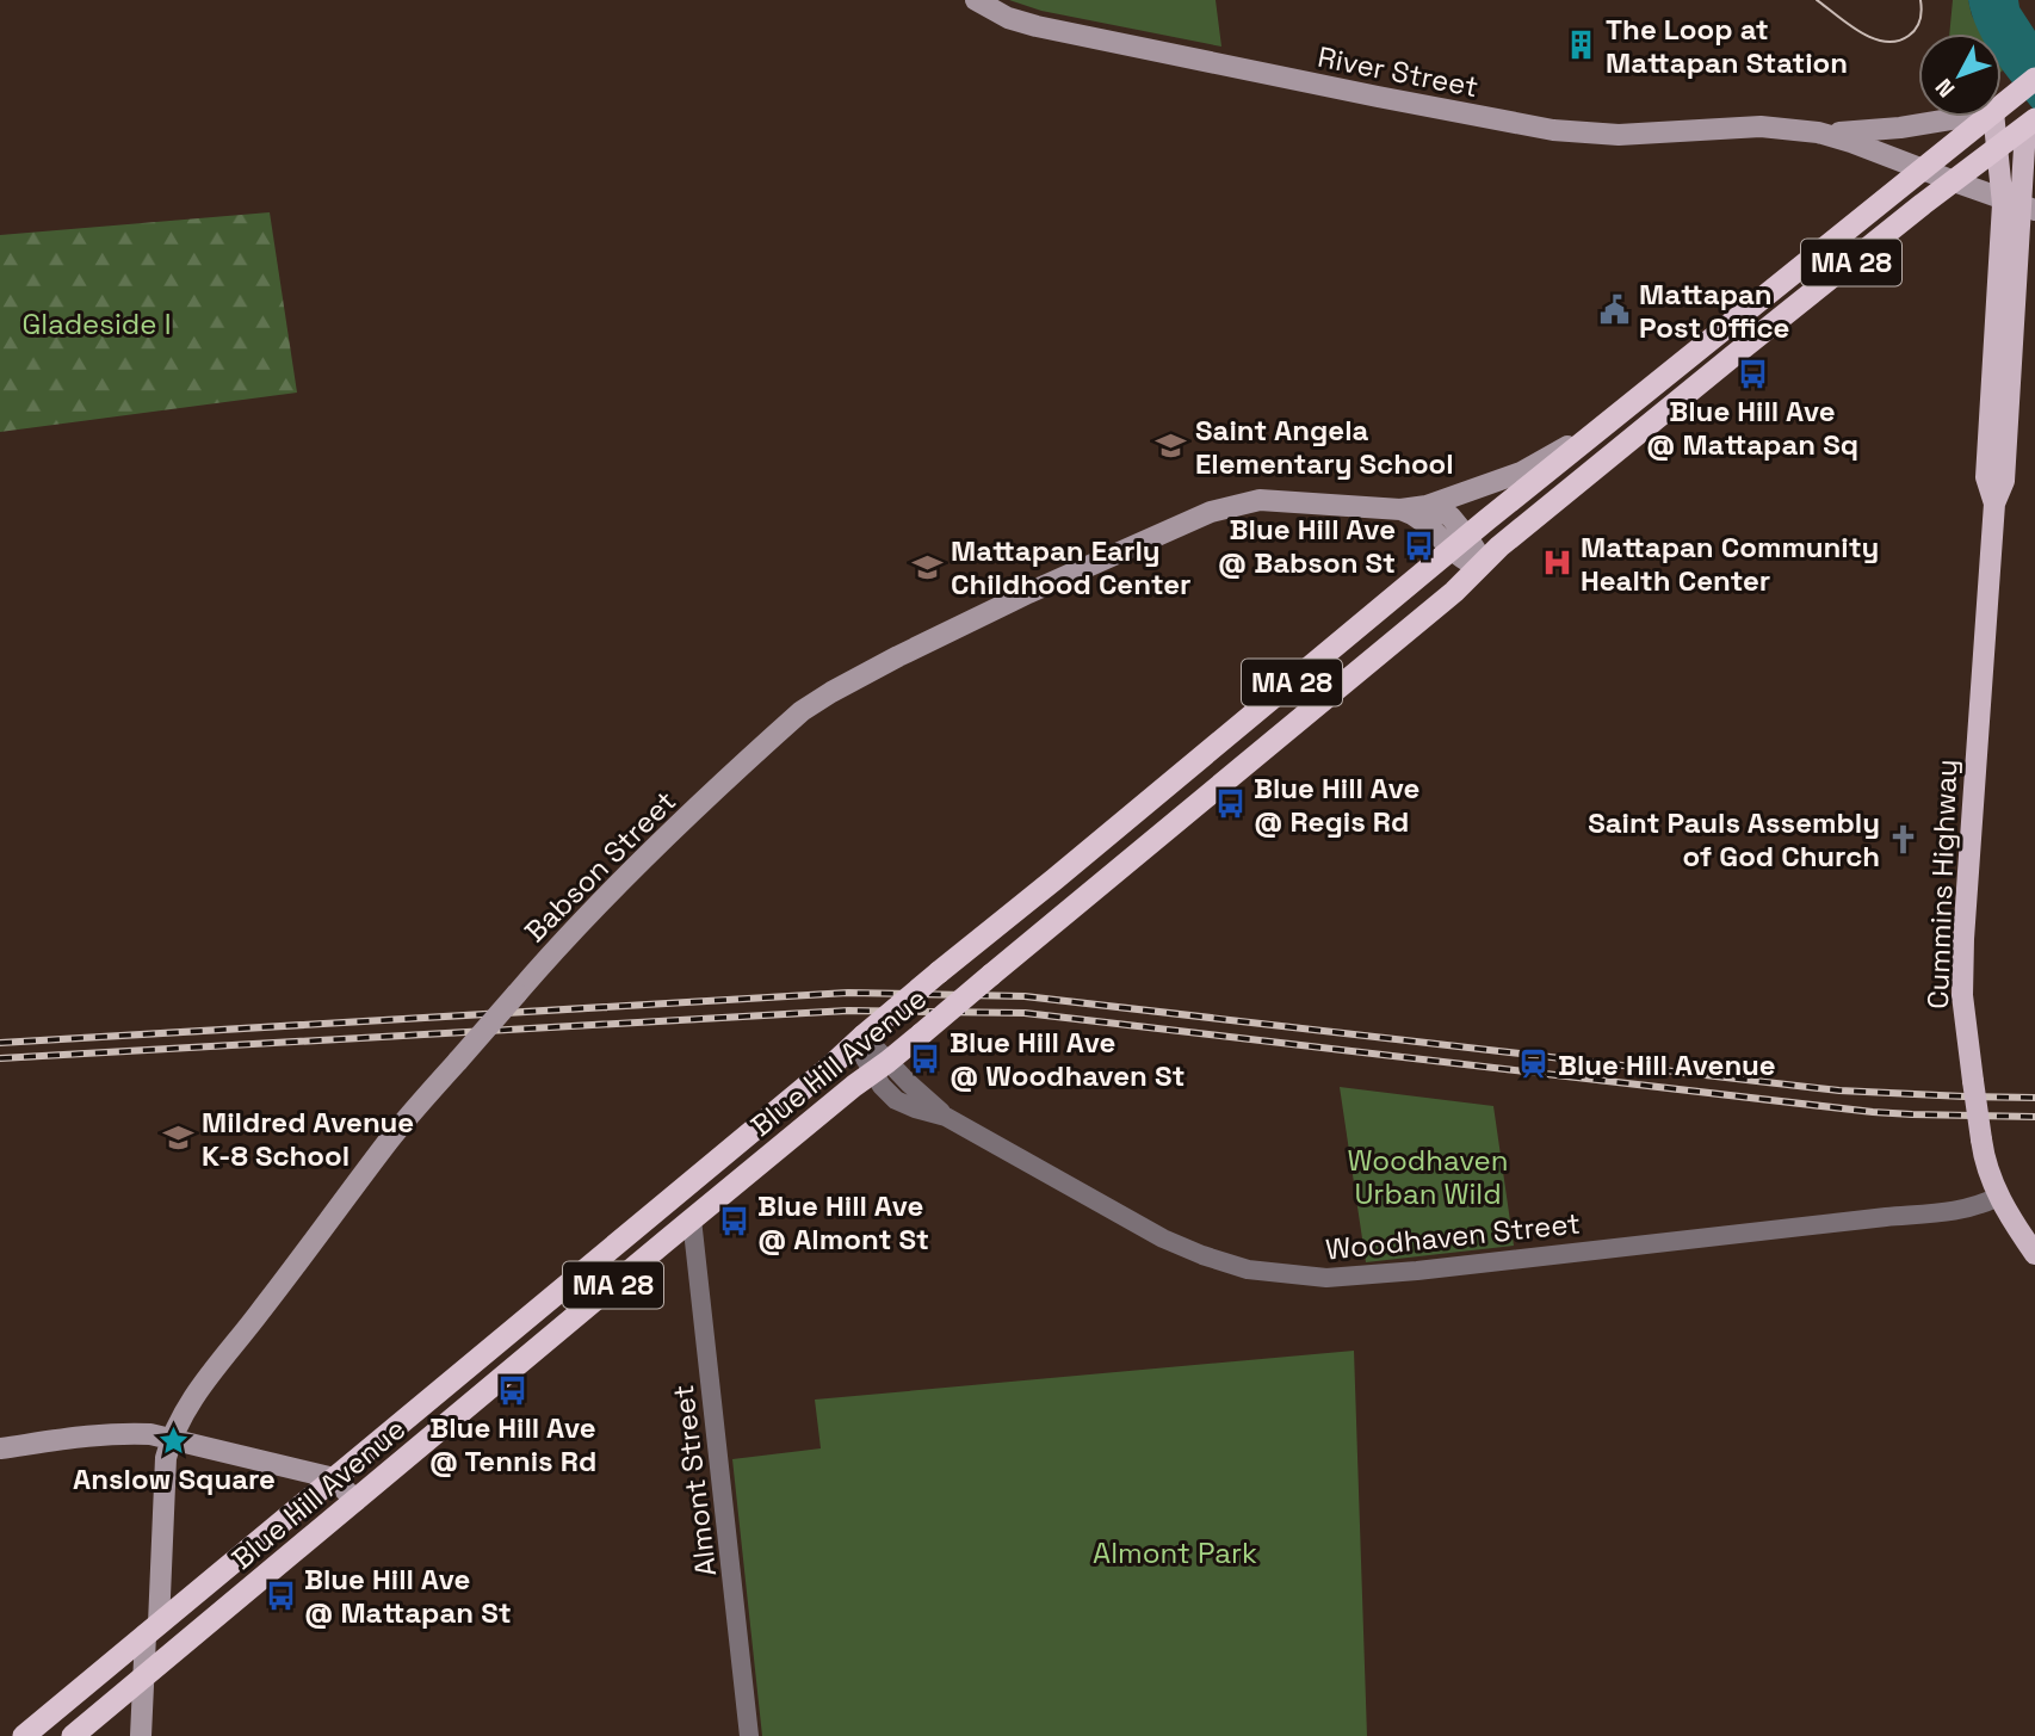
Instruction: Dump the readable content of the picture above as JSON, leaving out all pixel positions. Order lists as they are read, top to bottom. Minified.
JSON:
{"streets":{"highway":["MA 28","Blue Hill Avenue"],"main road":["River Street","Babson Street","Cummins Highway"],"street":["Woodhaven Street","Almont Street"]},"crossings":[["River Street","MA 28"],["River Street","Cummins Highway"],["River Street","Blue Hill Avenue"],["MA 28","Cummins Highway"],["MA 28","Blue Hill Avenue"],["Babson Street","Blue Hill Avenue"],["Cummins Highway","Woodhaven Street"],["Blue Hill Avenue","Woodhaven Street"],["Blue Hill Avenue","Almont Street"]],"parks":["Gladeside I","Woodhaven Urban Wild","Almont Park"],"places":{"building":["The Loop at Mattapan Station"],"public building":["Mattapan Post Office"],"bus stop":["Blue Hill Ave @ Mattapan Sq","Blue Hill Ave @ Babson St","Blue Hill Ave @ Regis Rd","Blue Hill Ave @ Woodhaven St","Blue Hill Ave @ Almont St","Blue Hill Ave @ Tennis Rd","Blue Hill Ave @ Mattapan St"],"school or university":["Saint Angela Elementary School","Mattapan Early Childhood Center","Mildred Avenue K-8 School"],"hospital":["Mattapan Community Health Center"],"church":["Saint Pauls Assembly of God Church"],"station":["Blue Hill Avenue"],"place":["Anslow Square"]},"north":"bottom left"}
